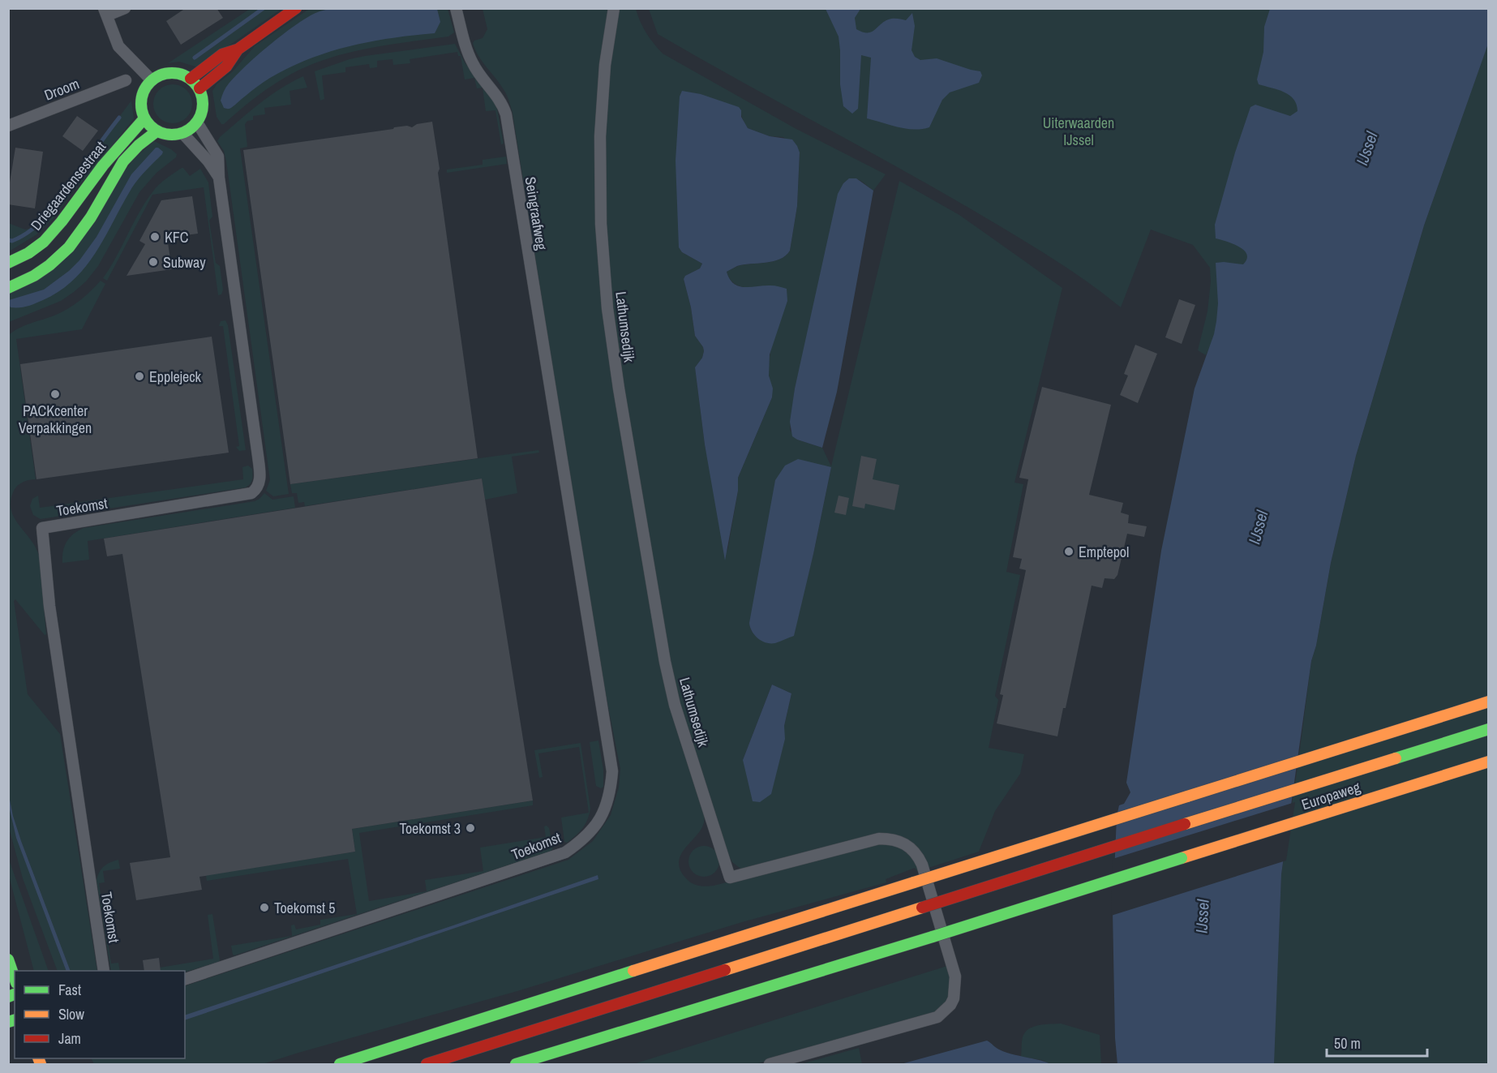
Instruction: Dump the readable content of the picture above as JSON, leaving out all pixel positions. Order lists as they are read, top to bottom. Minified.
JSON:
{"streets":{"main road":["Driegaardensestraat","Europaweg"],"street":["Droom","Seingraafweg","Lathumsedijk","Toekomst"]},"crossings":[["Driegaardensestraat","Toekomst"],["Seingraafweg","Toekomst"]],"water":["IJssel"],"parks":["Uiterwaarden IJssel"],"places":["KFC","Subway","Epplejeck","PACKcenter Verpakkingen","Emptepol","Toekomst 3","Toekomst 5"],"legend":["Fast","Slow","Jam"],"scale_bar":"50 m"}
